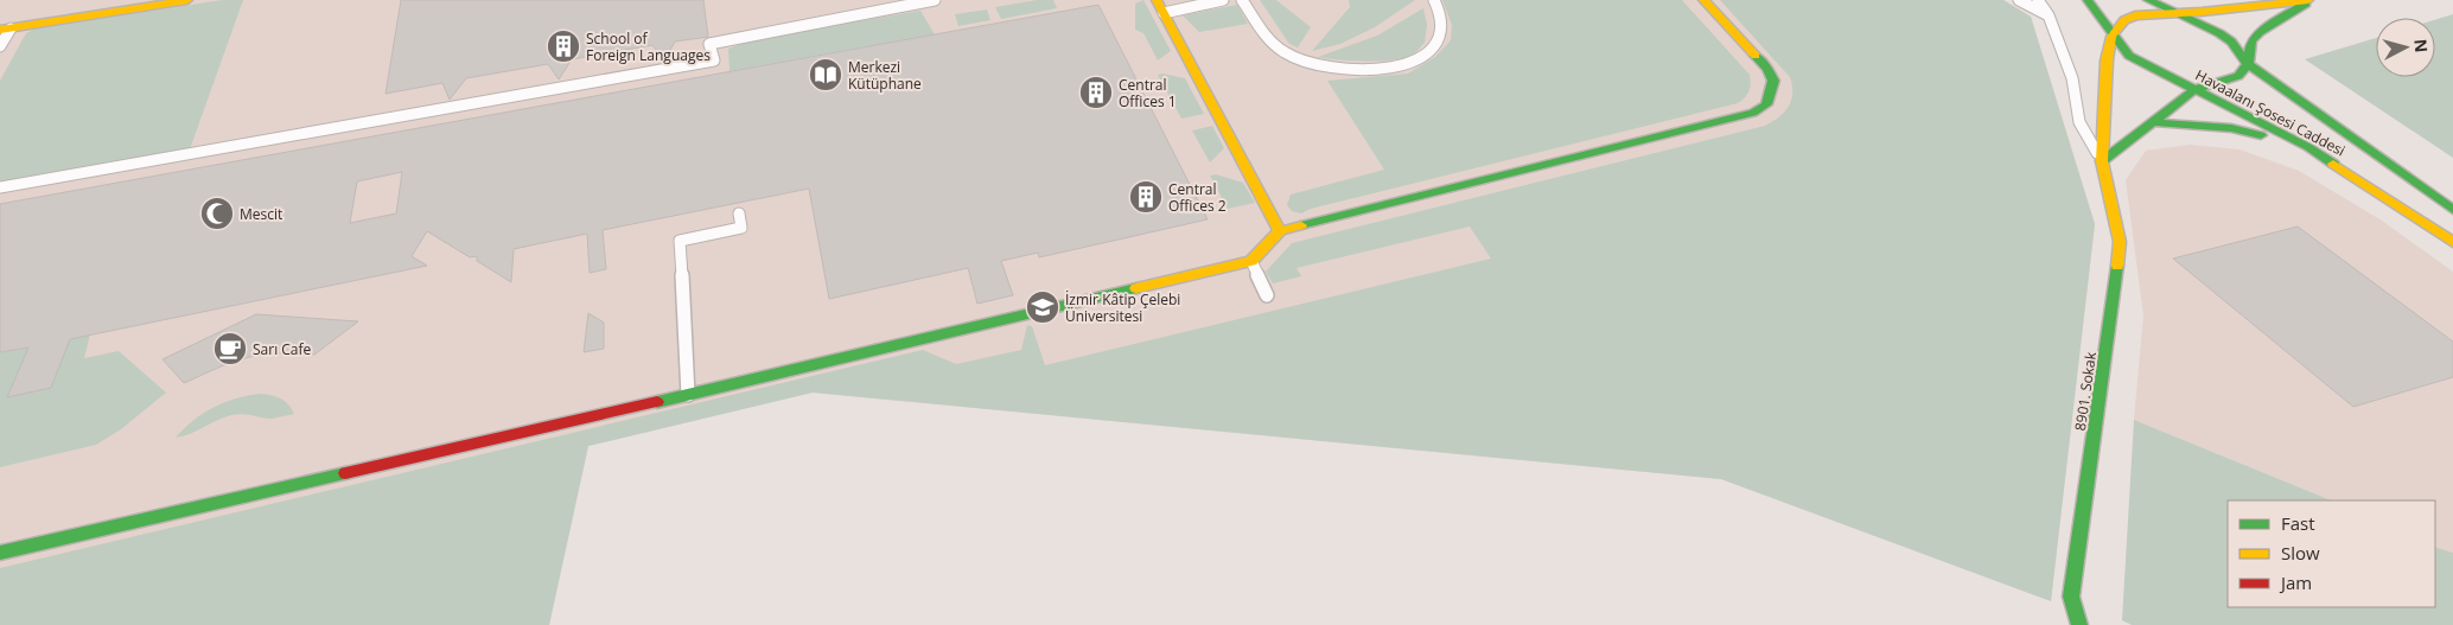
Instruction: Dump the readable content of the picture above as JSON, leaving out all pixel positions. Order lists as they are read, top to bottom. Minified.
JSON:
{"streets":{"street":["Havaalanı Şosesi Caddesi","8901. Sokak"]},"crossings":[["Havaalanı Şosesi Caddesi","8901. Sokak"]],"places":{"building":["School of Foreign Languages","Central Offices 1","Central Offices 2"],"library":["Merkezi Kütüphane"],"mosque":["Mescit"],"school or university":["İzmir Kâtip Çelebi Üniversitesi"],"cafe":["Sarı Cafe"]},"legend":["Fast","Slow","Jam"],"north":"right"}
